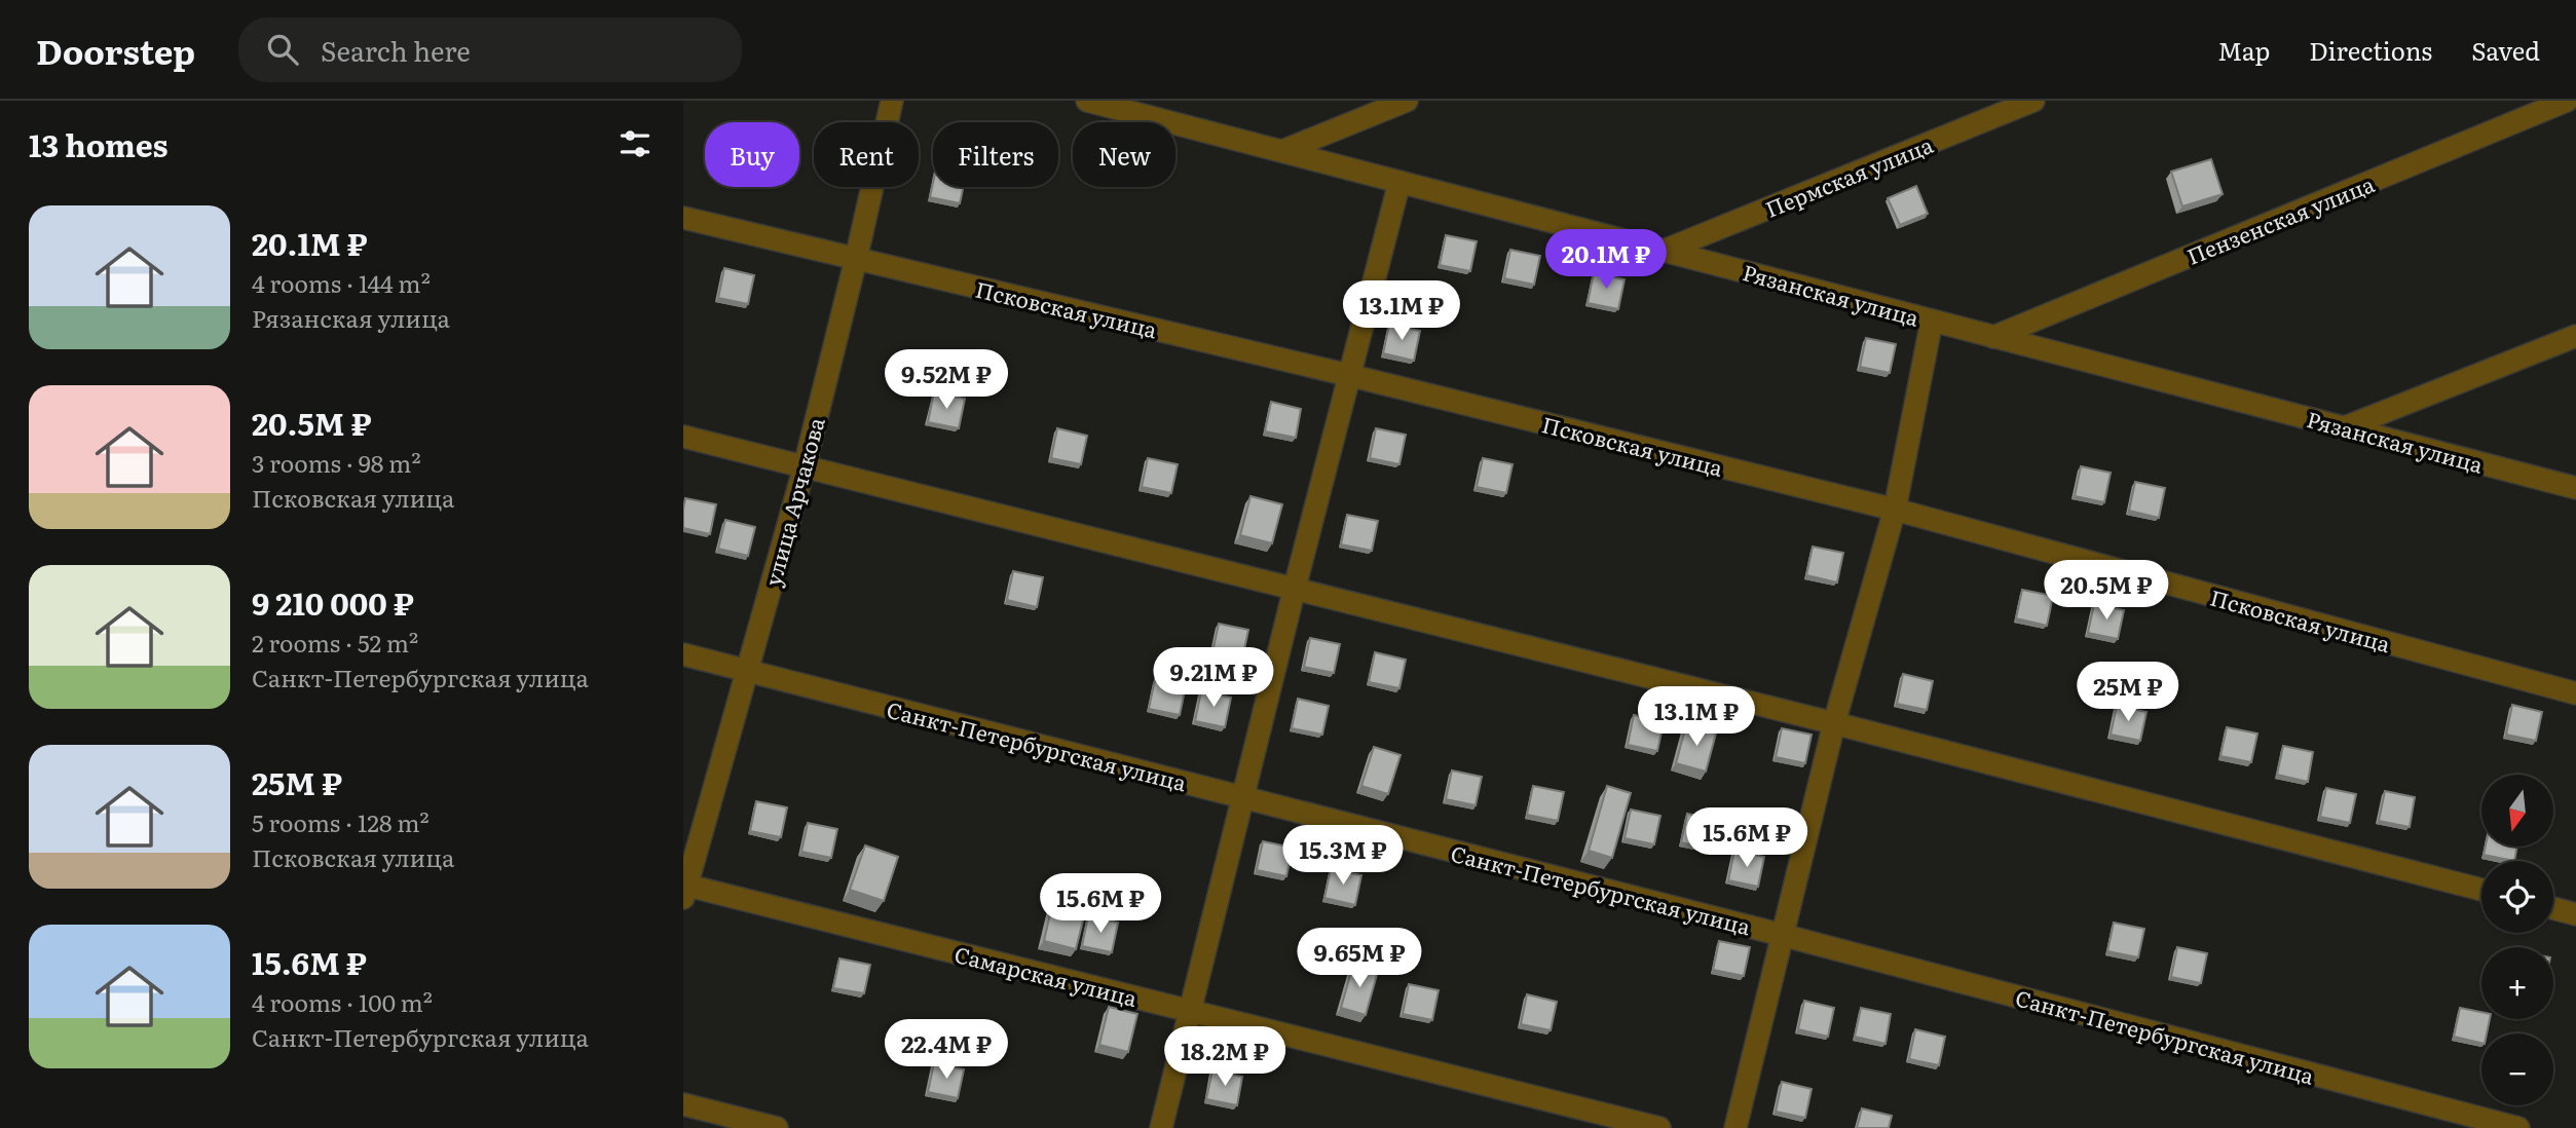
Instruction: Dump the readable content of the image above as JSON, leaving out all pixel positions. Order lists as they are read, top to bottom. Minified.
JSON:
{"streets":{"street":["Пермская улица","Пензенская улица","Рязанская улица","Псковская улица","улица Арчакова","Санкт-Петербургская улица","Самарская улица"]},"crossings":[["Пермская улица","Рязанская улица"],["Пензенская улица","Рязанская улица"],["Псковская улица","улица Арчакова"],["улица Арчакова","Санкт-Петербургская улица"],["улица Арчакова","Самарская улица"]],"north":"bottom","page":{"header":"Doorstep","search":"Search here","nav":["Map","Directions","Saved"],"heading":"13 homes","chip":["Buy","Rent","Filters","New"],"list":[{"name":"20.1M ₽","note":"4 rooms · 144 m² · Рязанская улица"},{"name":"20.5M ₽","note":"3 rooms · 98 m² · Псковская улица"},{"name":"9 210 000 ₽","note":"2 rooms · 52 m² · Санкт-Петербургская улица"},{"name":"25M ₽","note":"5 rooms · 128 m² · Псковская улица"},{"name":"15.6M ₽","note":"4 rooms · 100 m² · Санкт-Петербургская улица"}],"price":["20.1M ₽","13.1M ₽","9.52M ₽","20.5M ₽","9.21M ₽","25M ₽","13.1M ₽","15.6M ₽","15.3M ₽","15.6M ₽","9.65M ₽","22.4M ₽","18.2M ₽"],"map_buttons":["+","−"]}}
